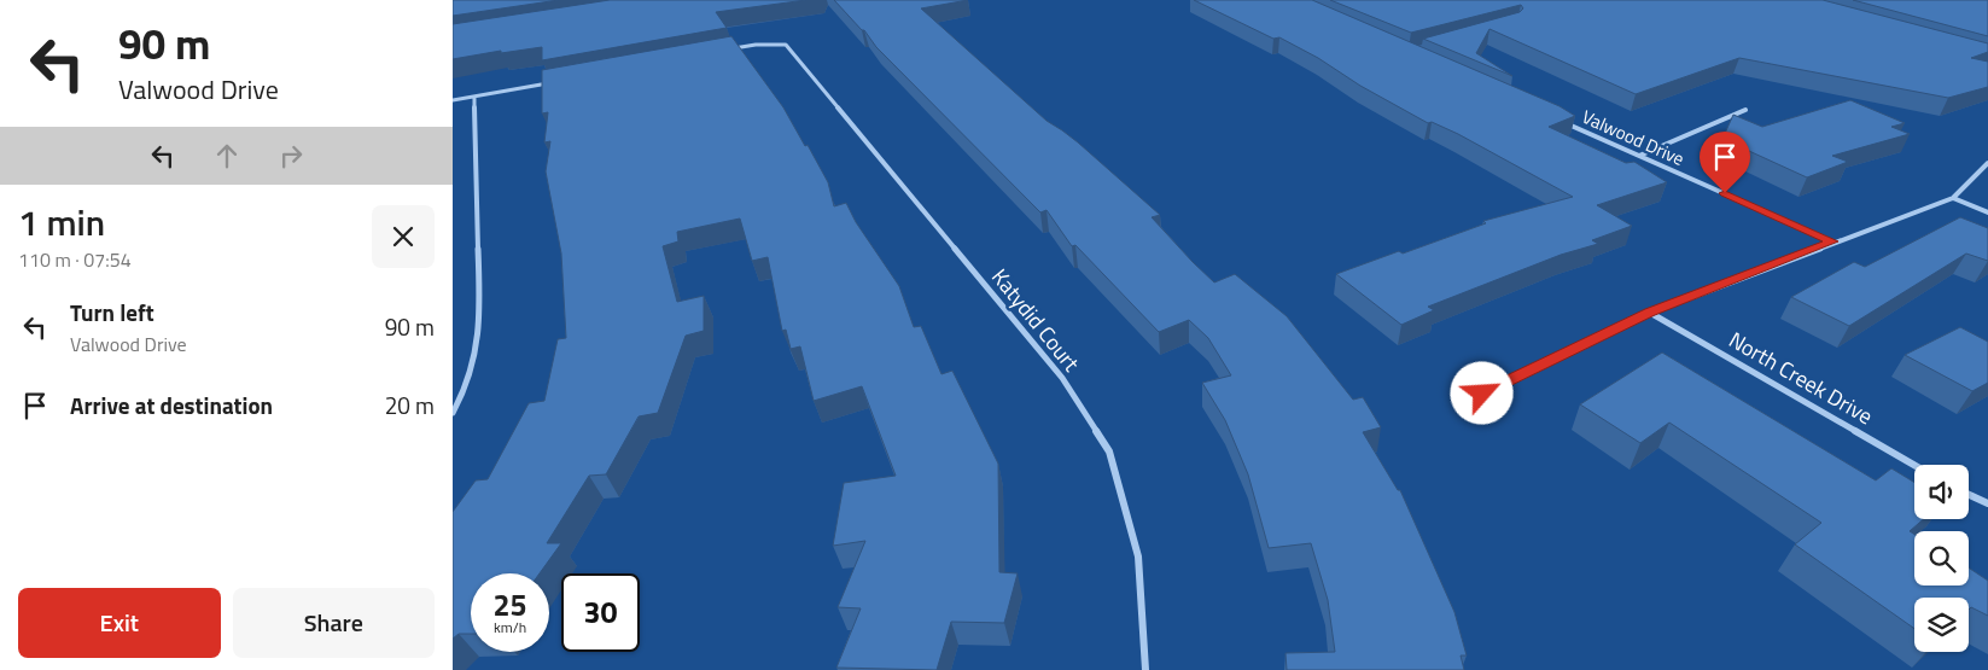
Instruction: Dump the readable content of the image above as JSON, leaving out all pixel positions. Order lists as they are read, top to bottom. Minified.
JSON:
{"streets":{"street":["Valwood Drive","Katydid Court","North Creek Drive"]},"page":{"turn":["90 m","Valwood Drive"],"heading":["1 min","110 m · 07:54"],"list":[{"name":"Turn left","note":"Valwood Drive","value":"90 m"},{"name":"Arrive at destination","value":"20 m"}],"speed":"25 km/h","limit":"30","buttons":["Exit","Share"]}}
